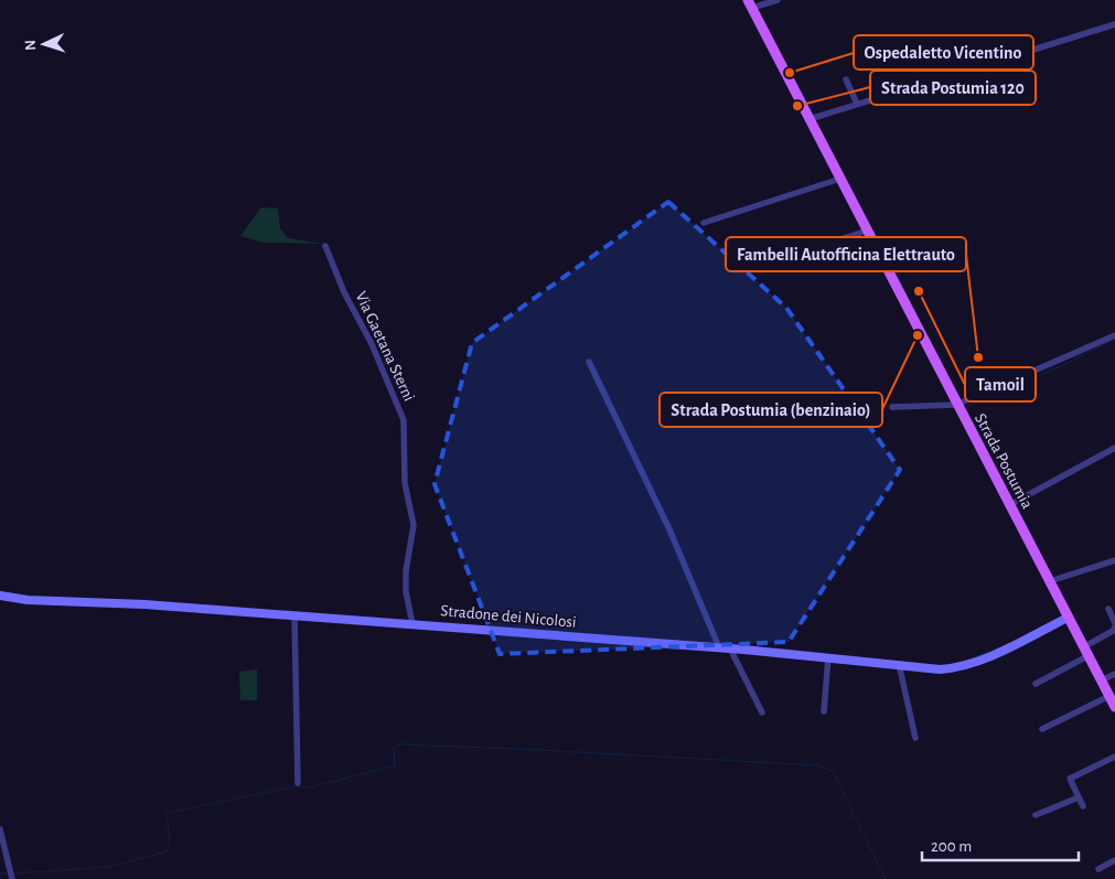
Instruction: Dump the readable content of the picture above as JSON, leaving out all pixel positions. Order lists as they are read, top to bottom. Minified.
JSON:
{"streets":{"main road":["Strada Postumia","Stradone dei Nicolosi"],"street":["Via Gaetana Sterni"]},"crossings":[["Via Gaetana Sterni","Stradone dei Nicolosi"],["Strada Postumia","Stradone dei Nicolosi"]],"places":["Ospedaletto Vicentino","Strada Postumia 120","Tamoil","Strada Postumia (benzinaio)","Fambelli Autofficina Elettrauto"],"scale_bar":"200 m","north":"left"}
